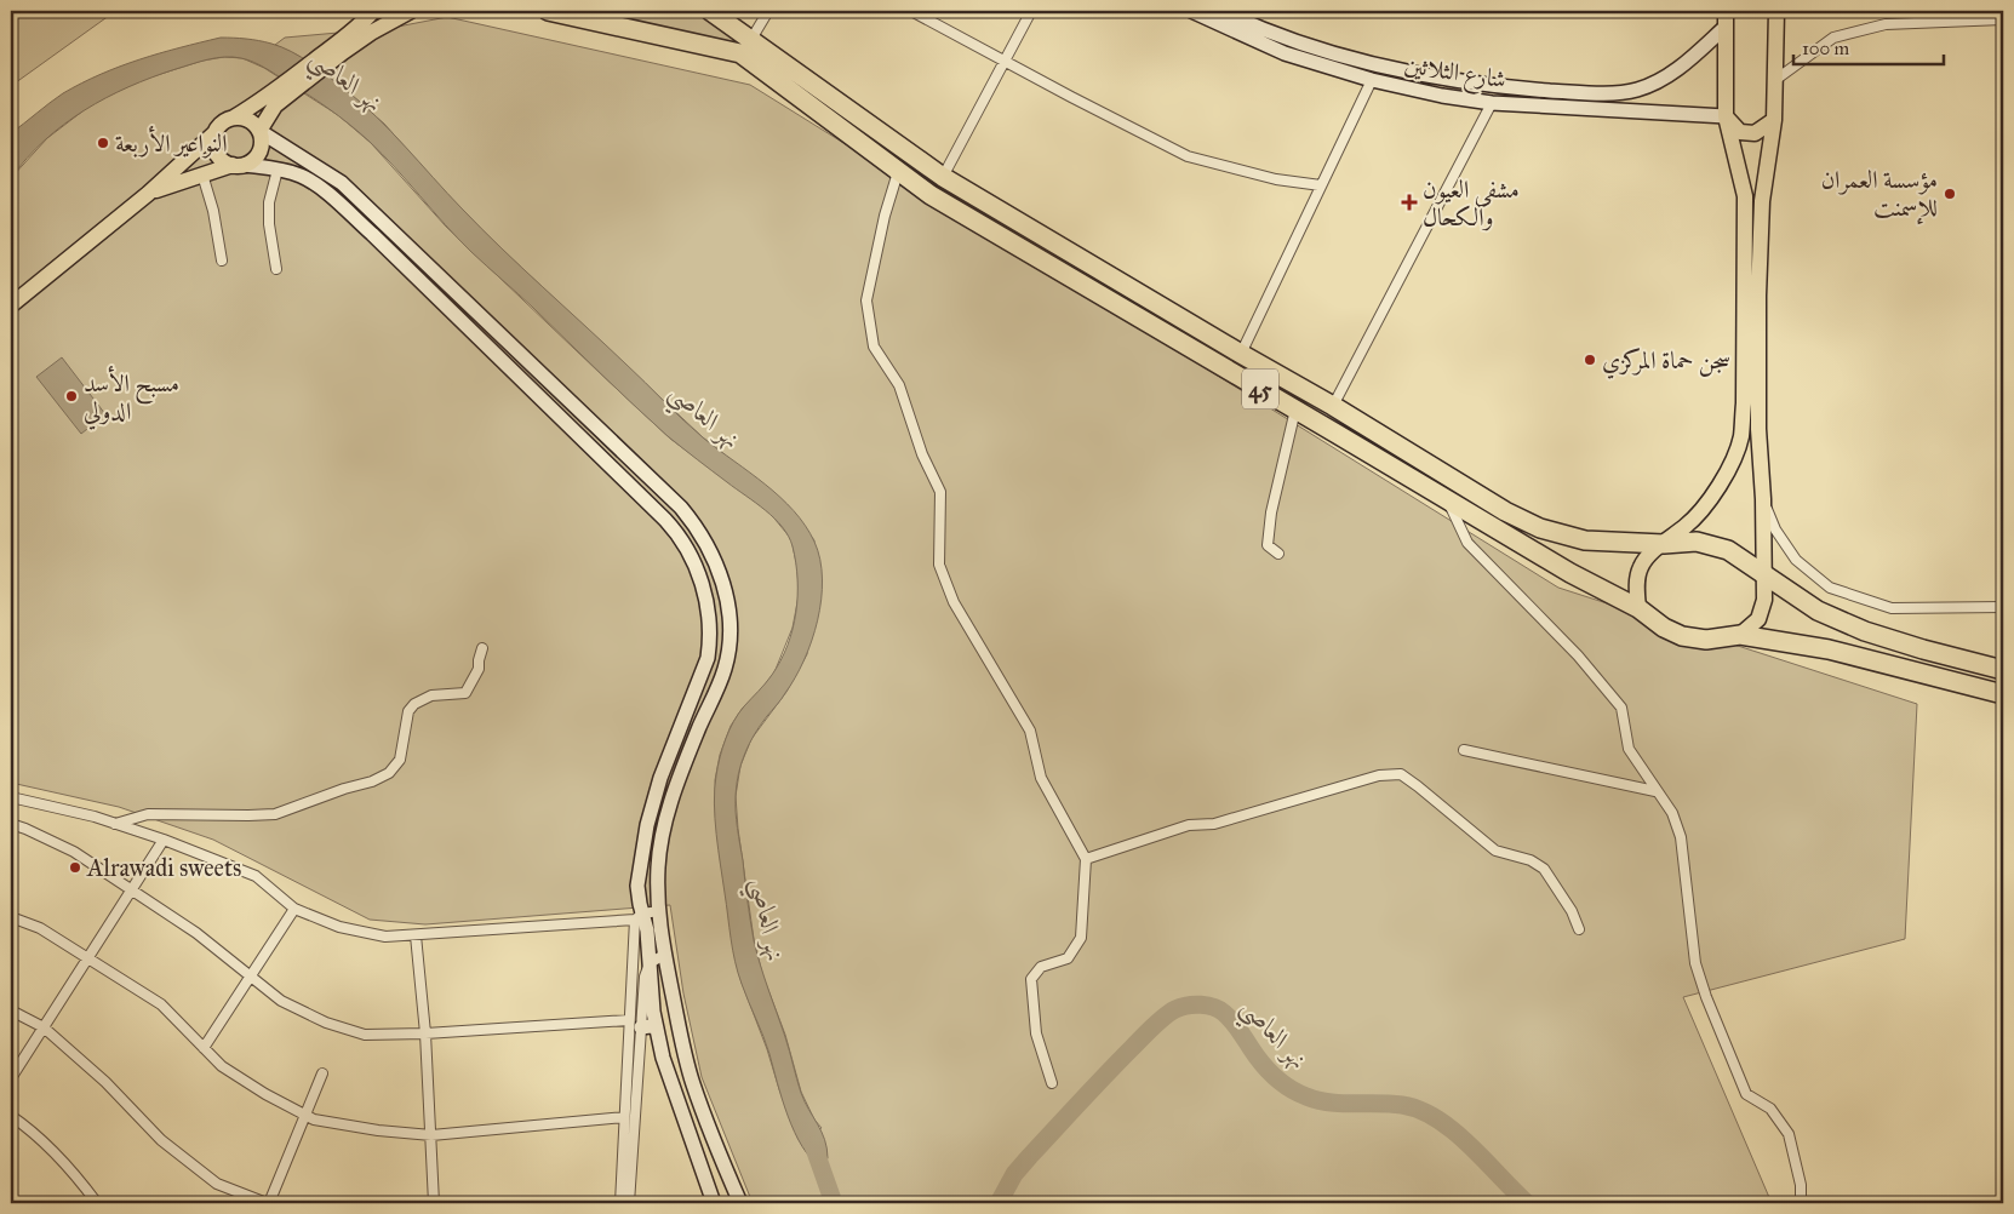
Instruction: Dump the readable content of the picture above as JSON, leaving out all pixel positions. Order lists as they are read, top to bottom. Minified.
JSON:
{"streets":{"highway":["45"],"main road":["شارع الثلاثين"]},"water":["نهر العاصي"],"places":{"other":["النواعير الأربعة","مؤسسة العمران للإسمنت","سجن حماة المركزي","مسبح الأسد الدولي","Alrawadi sweets"],"health":["مشفى العيون والكحال"]},"scale_bar":"100 m"}
